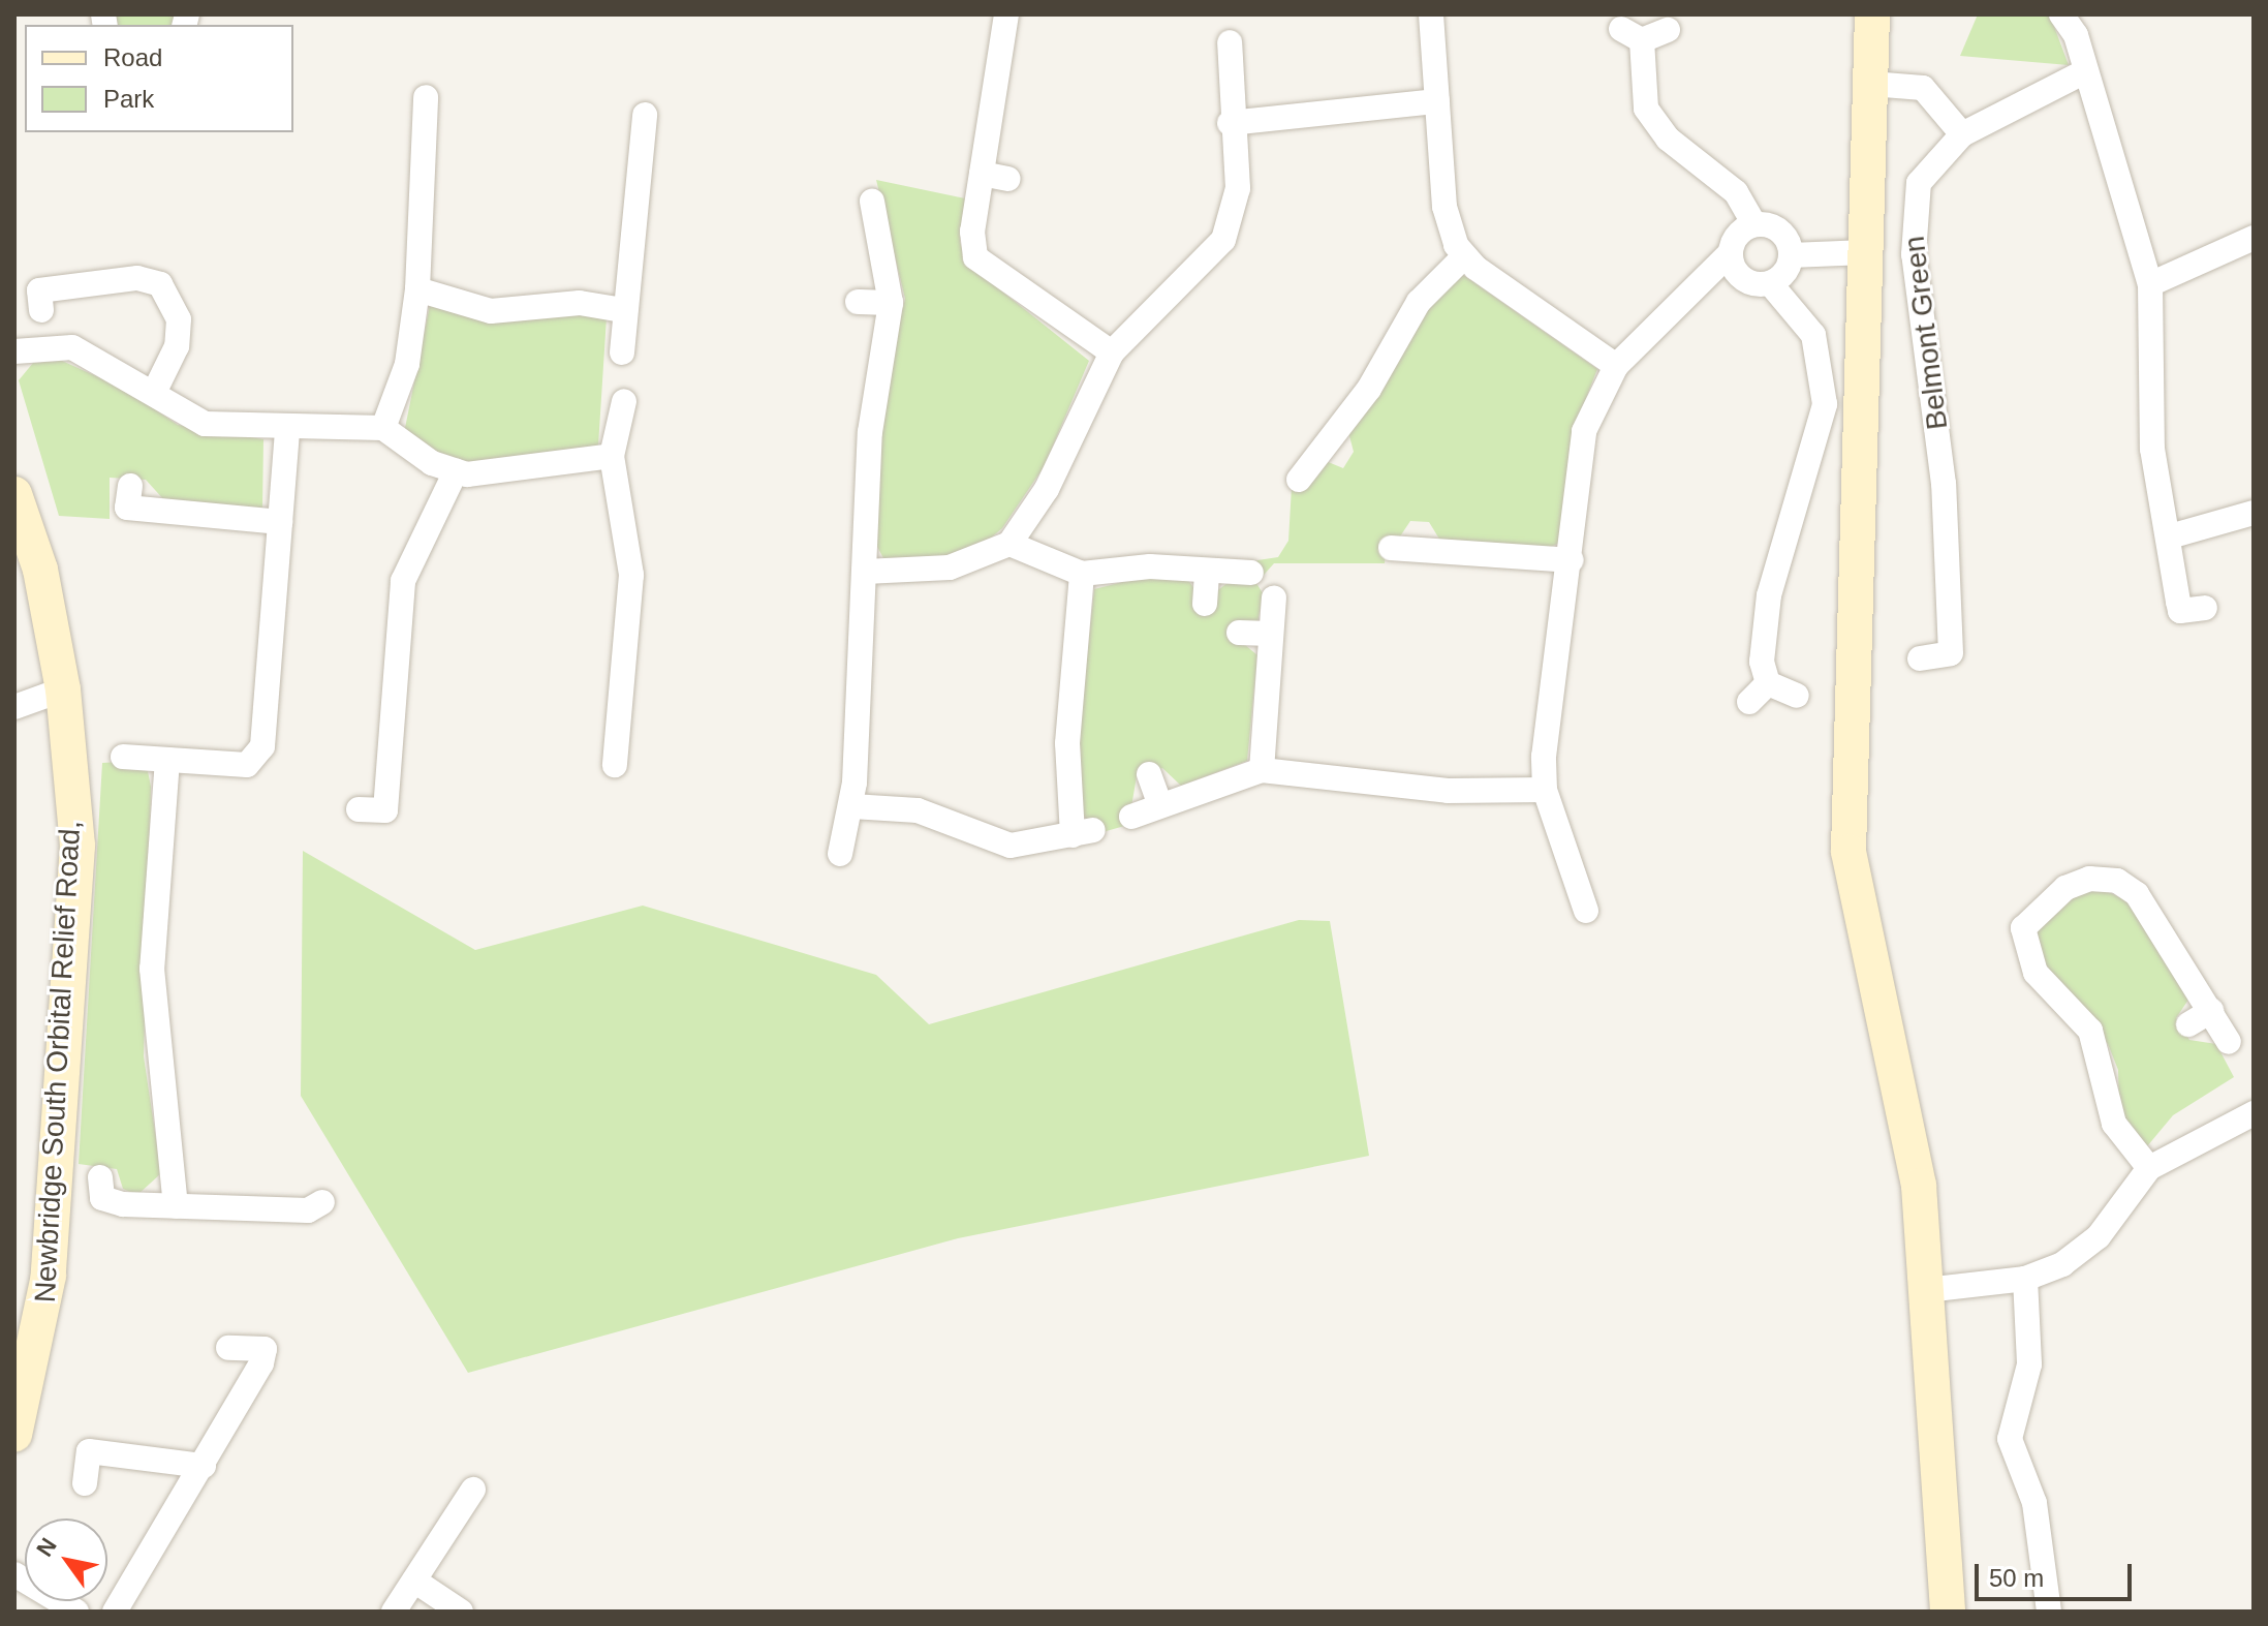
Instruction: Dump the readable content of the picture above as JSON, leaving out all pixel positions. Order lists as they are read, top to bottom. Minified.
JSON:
{"streets":{"street":["Belmont Green","Newbridge South Orbital Relief Road,"]},"legend":["Road","Park"],"scale_bar":"50 m","north":"top left"}
